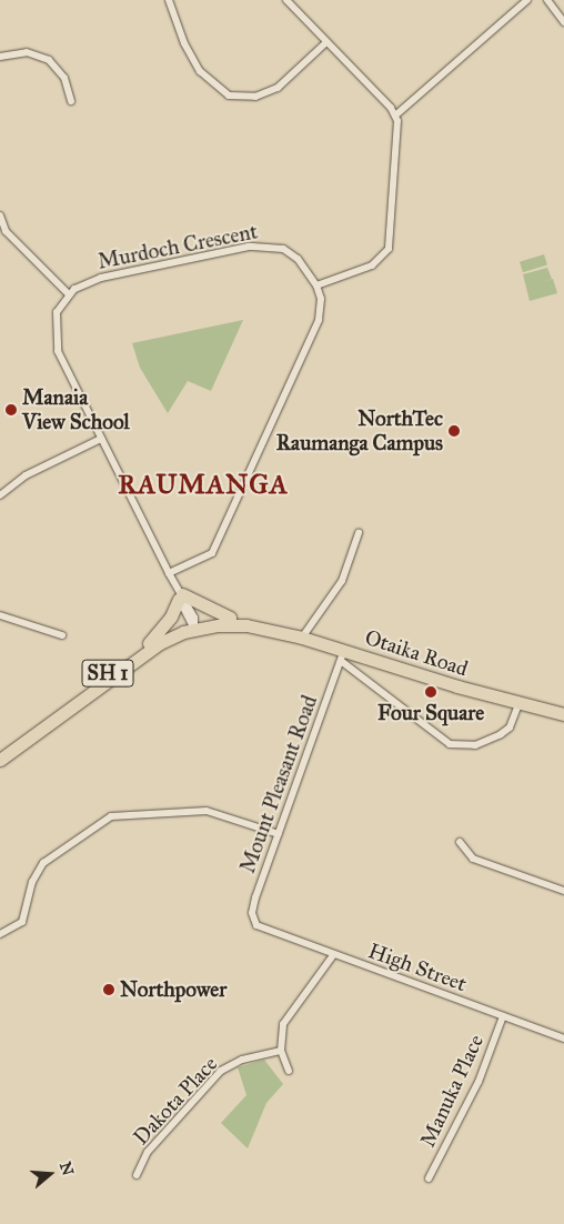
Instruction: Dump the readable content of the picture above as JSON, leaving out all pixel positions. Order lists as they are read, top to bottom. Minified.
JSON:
{"streets":{"highway":["Otaika Road","SH 1"],"street":["Murdoch Crescent","Mount Pleasant Road","High Street","Manuka Place","Dakota Place"]},"crossings":[["Otaika Road","Mount Pleasant Road"],["Mount Pleasant Road","High Street"],["High Street","Manuka Place"]],"districts":["RAUMANGA"],"places":["Manaia View School","NorthTec Raumanga Campus","Four Square","Northpower"],"north":"right"}
